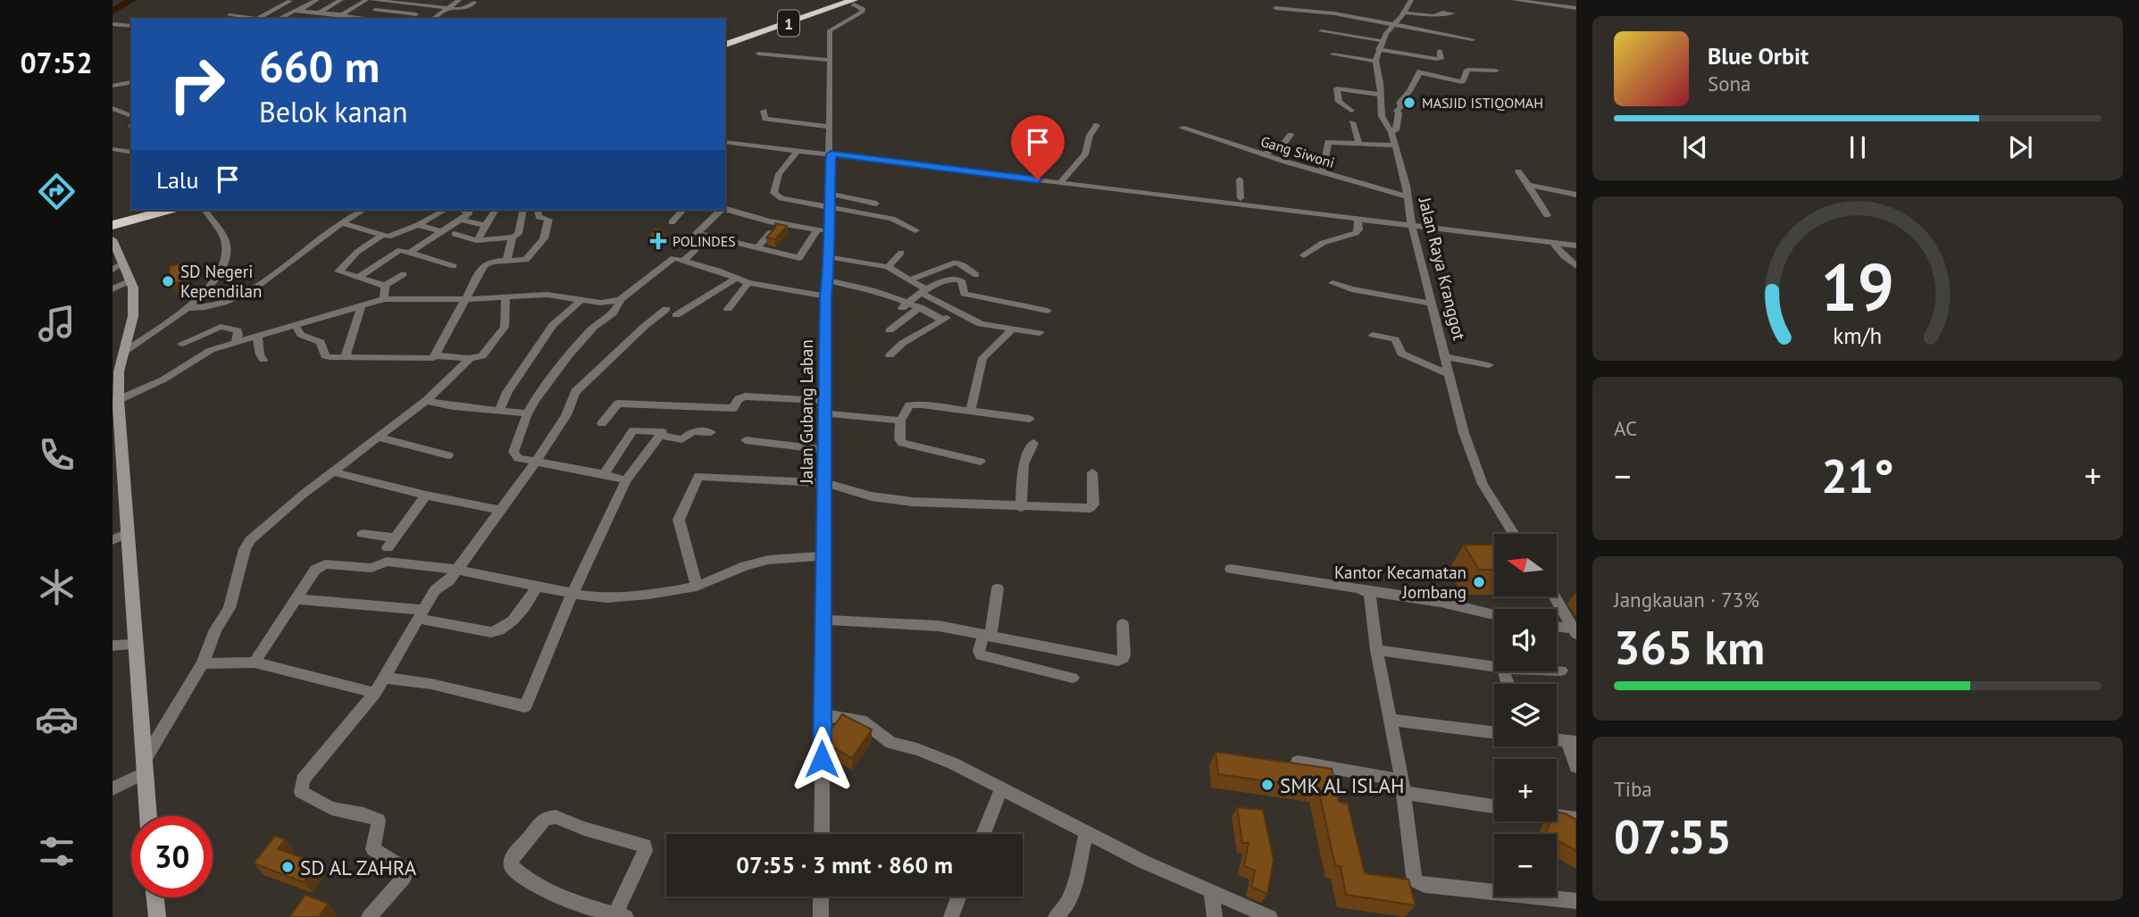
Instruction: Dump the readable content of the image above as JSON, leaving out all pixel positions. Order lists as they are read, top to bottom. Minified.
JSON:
{"streets":{"highway":["1"],"street":["Gang Siwoni","Jalan Raya Kranggot","Jalan Gubang Laban"]},"crossings":[["1","Jalan Gubang Laban"],["Gang Siwoni","Jalan Raya Kranggot"]],"places":{"other":["MASJID ISTIQOMAH","SD Negeri Kependilan","Kantor Kecamatan Jombang","SMK AL ISLAH","SD AL ZAHRA"],"health":["POLINDES"]},"north":"left","page":{"tabs":"07:52","turn":["660 m","Belok kanan"],"song":["Blue Orbit","Sona"],"then":"Lalu","tile":["AC",["Jangkauan · 73%","365 km"],["Tiba","07:55"]],"heat":["−","21°","+"],"map_buttons":["+","−"],"limit":"30","trip":"07:55 · 3 mnt · 860 m","gauge":["19","km/h"]}}
